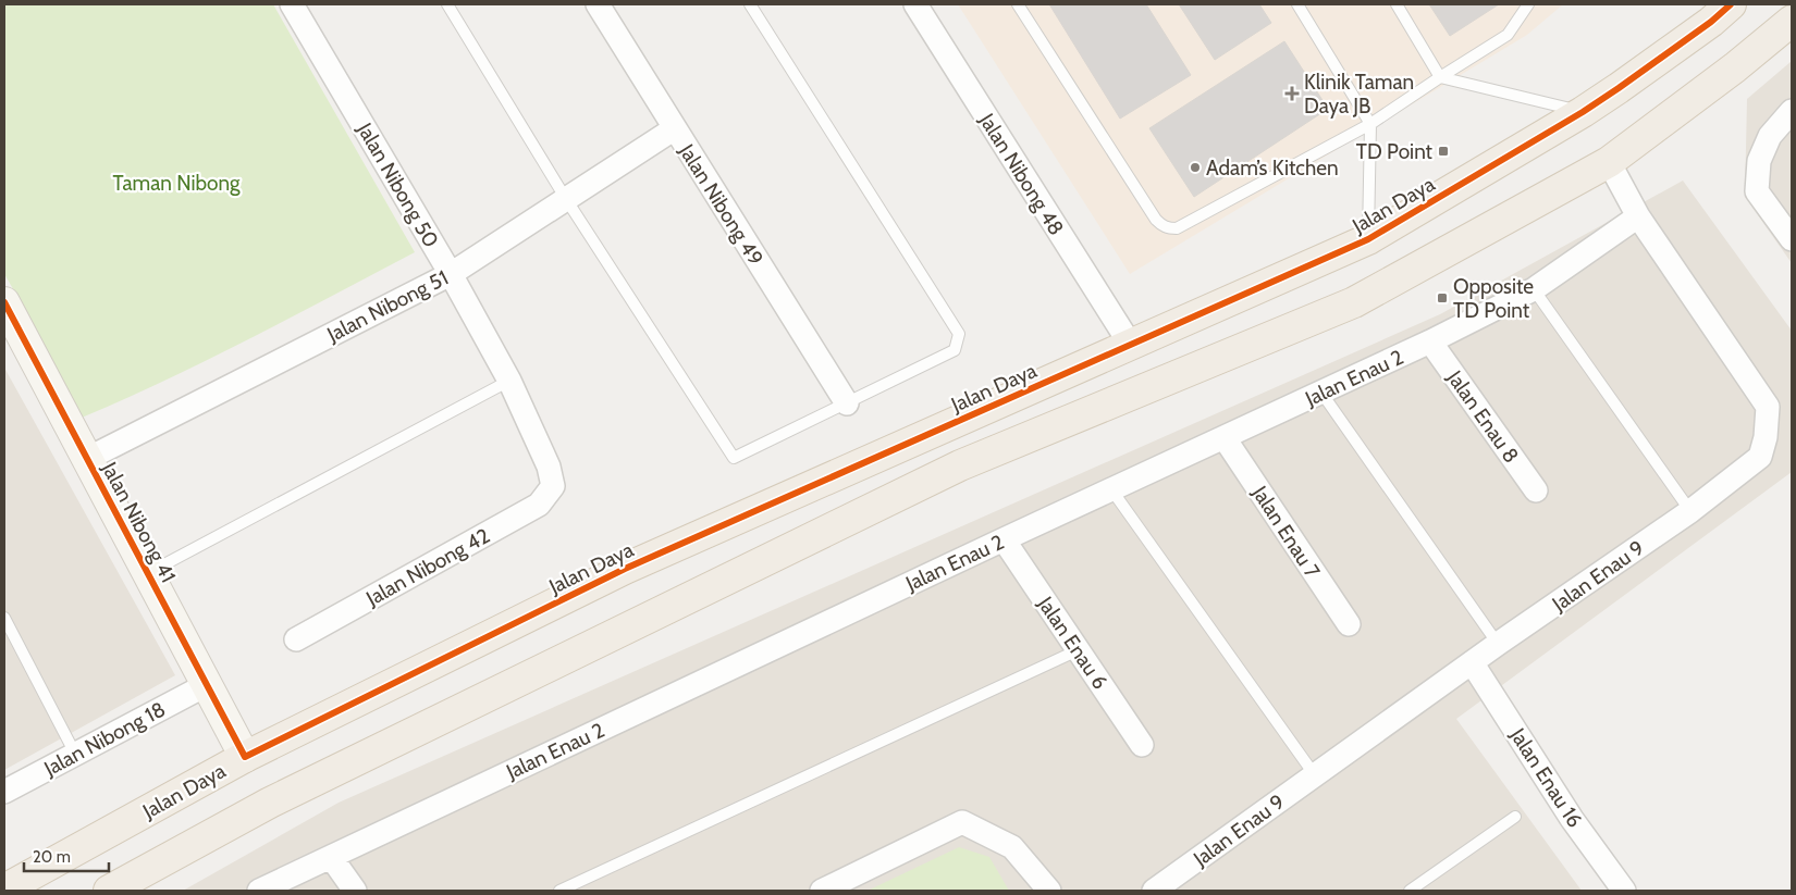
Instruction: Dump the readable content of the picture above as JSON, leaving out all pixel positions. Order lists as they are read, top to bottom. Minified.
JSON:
{"streets":{"main road":["Jalan Daya","Jalan Nibong 41"],"street":["Jalan Nibong 48","Jalan Nibong 50","Jalan Nibong 49","Jalan Nibong 51","Jalan Enau 2","Jalan Enau 8","Jalan Enau 7","Jalan Nibong 42","Jalan Enau 9","Jalan Enau 6","Jalan Nibong 18","Jalan Enau 16"]},"crossings":[["Jalan Nibong 48","Jalan Daya"],["Jalan Nibong 50","Jalan Nibong 51"],["Jalan Nibong 50","Jalan Nibong 42"],["Jalan Nibong 49","Jalan Nibong 51"],["Jalan Daya","Jalan Nibong 41"],["Jalan Nibong 51","Jalan Nibong 41"],["Jalan Enau 2","Jalan Enau 8"],["Jalan Enau 2","Jalan Enau 7"],["Jalan Enau 2","Jalan Enau 9"],["Jalan Enau 2","Jalan Enau 6"],["Jalan Nibong 41","Jalan Nibong 18"],["Jalan Enau 9","Jalan Enau 16"]],"parks":["Taman Nibong"],"places":{"health":["Klinik Taman Daya JB"],"transit":["TD Point","Opposite TD Point"],"other":["Adam’s Kitchen"]},"scale_bar":"20 m"}
